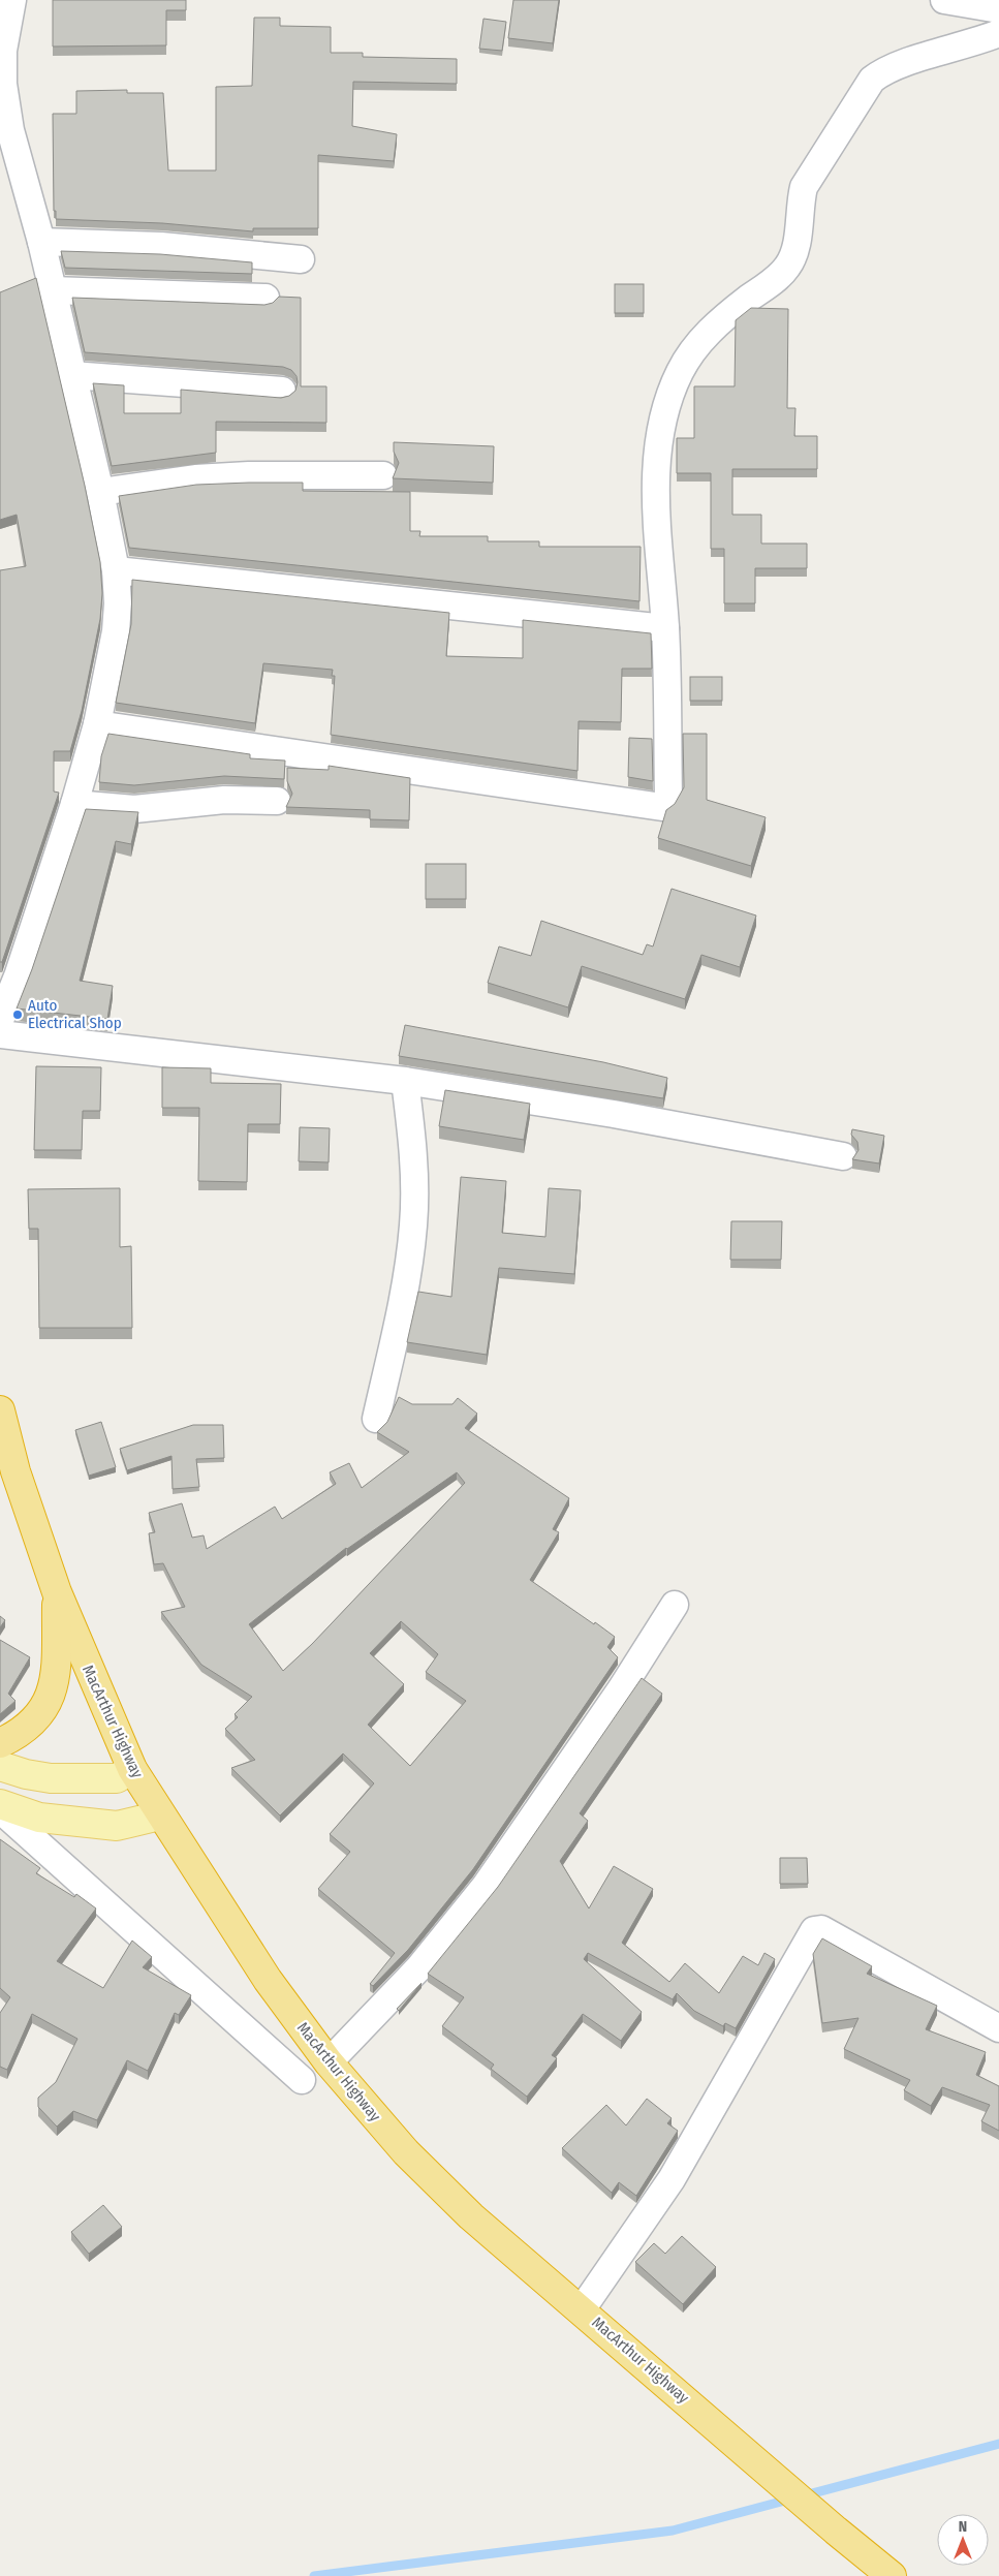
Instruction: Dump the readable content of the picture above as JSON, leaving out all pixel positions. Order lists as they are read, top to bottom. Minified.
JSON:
{"streets":{"highway":["MacArthur Highway"]},"places":["Auto Electrical Shop"],"north":"top"}
